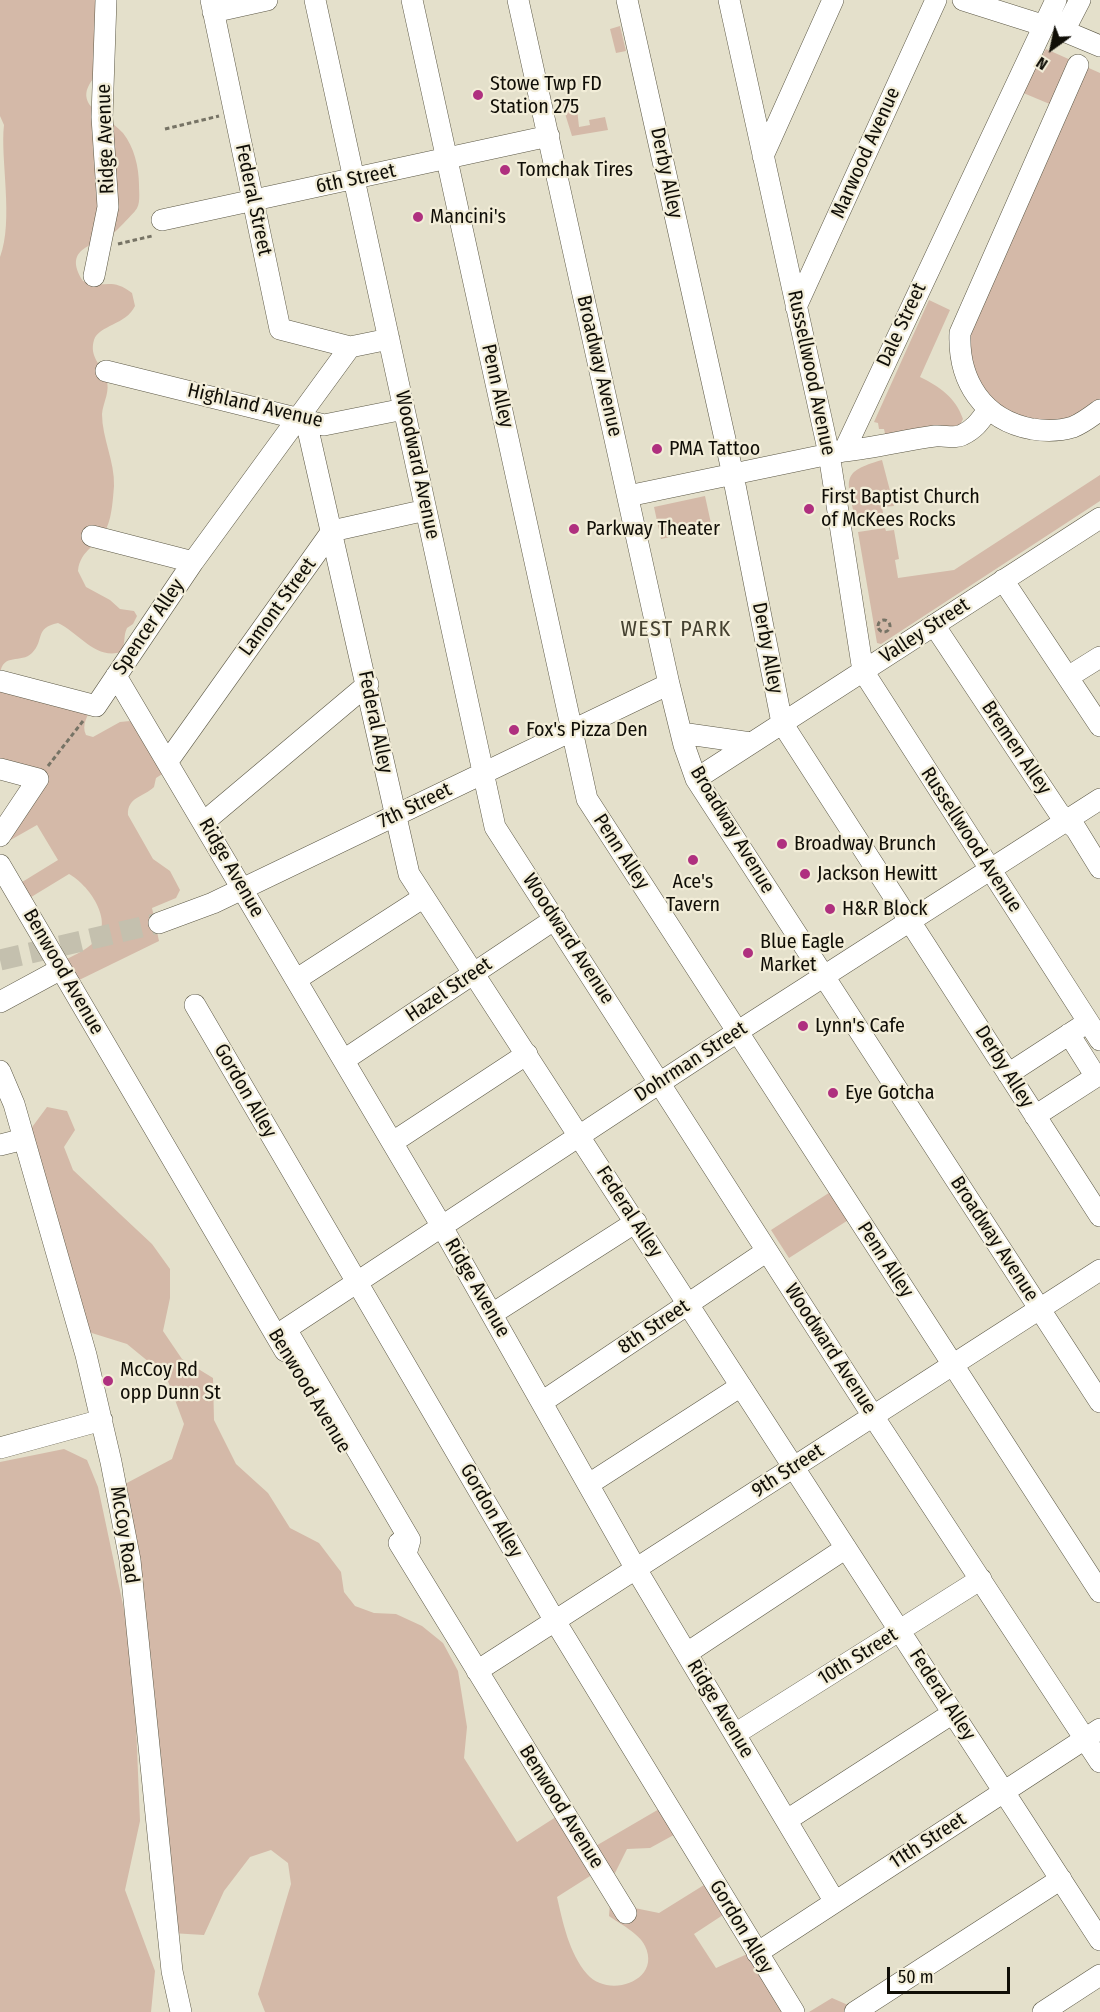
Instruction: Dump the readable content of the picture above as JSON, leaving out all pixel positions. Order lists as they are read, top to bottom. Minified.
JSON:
{"streets":{"street":["Ridge Avenue","Marwood Avenue","Derby Alley","6th Street","Federal Street","Dale Street","Broadway Avenue","Russellwood Avenue","Penn Alley","Highland Avenue","Woodward Avenue","Lamont Street","Spencer Alley","Valley Street","Federal Alley","Bremen Alley","7th Street","Benwood Avenue","Hazel Street","Dohrman Street","Gordon Alley","8th Street","9th Street","McCoy Road","10th Street","11th Street"]},"crossings":[["Ridge Avenue","Lamont Street"],["Ridge Avenue","Spencer Alley"],["Ridge Avenue","7th Street"],["Ridge Avenue","Hazel Street"],["Ridge Avenue","Dohrman Street"],["Ridge Avenue","8th Street"],["Ridge Avenue","9th Street"],["Ridge Avenue","10th Street"],["Ridge Avenue","11th Street"],["Marwood Avenue","Russellwood Avenue"],["Derby Alley","Valley Street"],["Derby Alley","Dohrman Street"],["6th Street","Federal Street"],["6th Street","Broadway Avenue"],["6th Street","Penn Alley"],["6th Street","Woodward Avenue"],["Federal Street","Woodward Avenue"],["Dale Street","Russellwood Avenue"],["Broadway Avenue","Valley Street"],["Broadway Avenue","7th Street"],["Broadway Avenue","Dohrman Street"],["Broadway Avenue","9th Street"],["Russellwood Avenue","Valley Street"],["Russellwood Avenue","Dohrman Street"],["Penn Alley","7th Street"],["Penn Alley","Dohrman Street"],["Penn Alley","9th Street"],["Highland Avenue","Woodward Avenue"],["Highland Avenue","Spencer Alley"],["Highland Avenue","Federal Alley"],["Woodward Avenue","7th Street"],["Woodward Avenue","Hazel Street"],["Woodward Avenue","Dohrman Street"],["Woodward Avenue","8th Street"],["Woodward Avenue","9th Street"],["Woodward Avenue","10th Street"],["Woodward Avenue","11th Street"],["Lamont Street","Federal Alley"],["Spencer Alley","Federal Alley"],["Valley Street","Bremen Alley"],["Federal Alley","7th Street"],["Federal Alley","Hazel Street"],["Federal Alley","Dohrman Street"],["Federal Alley","8th Street"],["Federal Alley","9th Street"],["Federal Alley","10th Street"],["Federal Alley","11th Street"],["Bremen Alley","Dohrman Street"],["Benwood Avenue","Dohrman Street"],["Benwood Avenue","9th Street"],["Dohrman Street","Gordon Alley"],["Gordon Alley","9th Street"],["Gordon Alley","11th Street"]],"districts":["WEST PARK"],"places":["Stowe Twp FD Station 275","Tomchak Tires","Mancini's","PMA Tattoo","First Baptist Church of McKees Rocks","Parkway Theater","Fox's Pizza Den","Broadway Brunch","Ace's Tavern","Jackson Hewitt","H&R Block","Blue Eagle Market","Lynn's Cafe","Eye Gotcha","McCoy Rd opp Dunn St"],"scale_bar":"50 m","north":"bottom left"}
